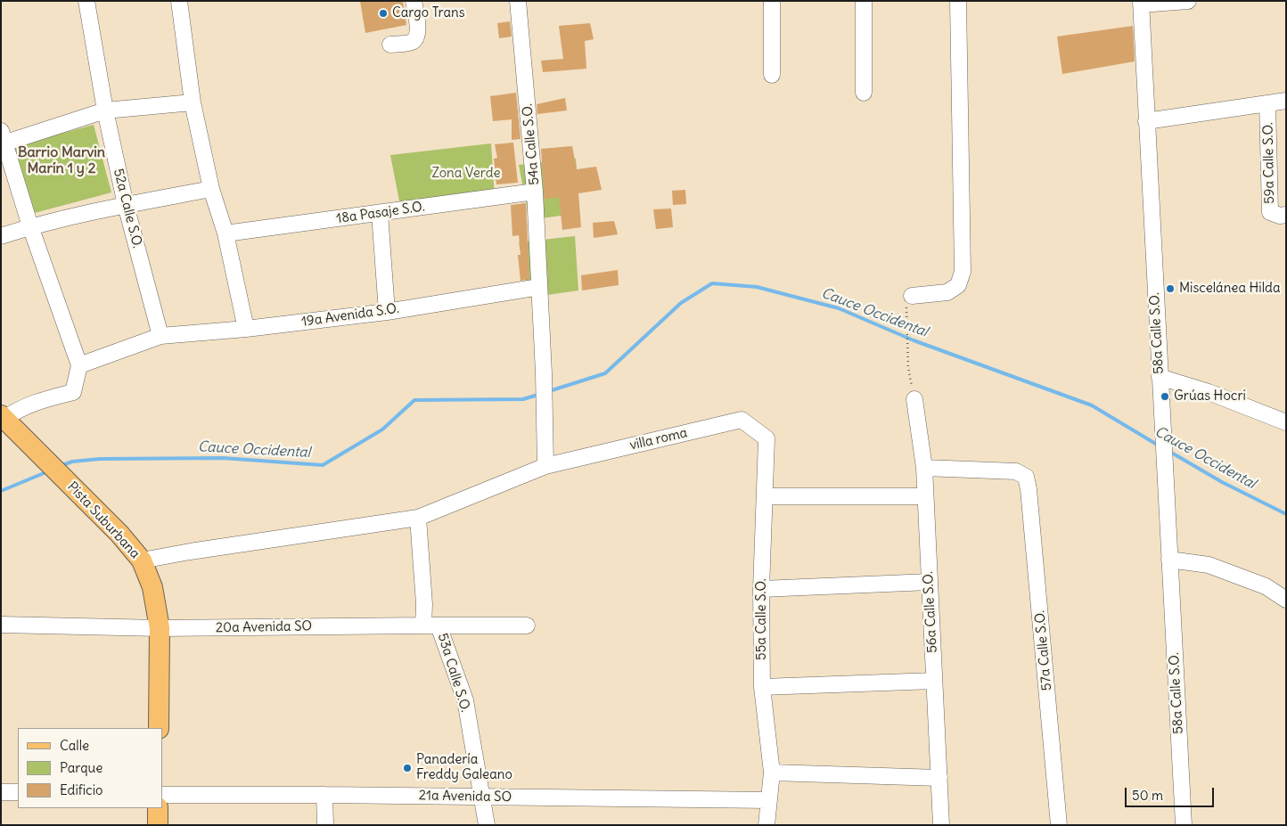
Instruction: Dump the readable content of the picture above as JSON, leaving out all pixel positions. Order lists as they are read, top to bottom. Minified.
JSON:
{"streets":{"main road":["Pista Suburbana"],"street":["54a Calle S.O.","59a Calle S.O.","52a Calle S.O.","18a Pasaje S.O.","19a Avenida S.O.","58a Calle S.O.","villa roma","56a Calle S.O.","55a Calle S.O.","20a Avenida SO","57a Calle S.O.","53a Calle S.O.","21a Avenida SO"]},"crossings":[["54a Calle S.O.","18a Pasaje S.O."],["54a Calle S.O.","19a Avenida S.O."],["52a Calle S.O.","19a Avenida S.O."],["villa roma","Pista Suburbana"],["villa roma","55a Calle S.O."],["Pista Suburbana","20a Avenida SO"],["56a Calle S.O.","57a Calle S.O."],["55a Calle S.O.","21a Avenida SO"],["20a Avenida SO","53a Calle S.O."],["53a Calle S.O.","21a Avenida SO"]],"districts":["Barrio Marvin Marín 1 y 2"],"water":["Cauce Occidental"],"parks":["Zona Verde"],"places":["Cargo Trans","Miscelánea Hilda","Grúas Hocri","Panadería Freddy Galeano"],"legend":["Calle","Parque","Edificio"],"scale_bar":"50 m"}
